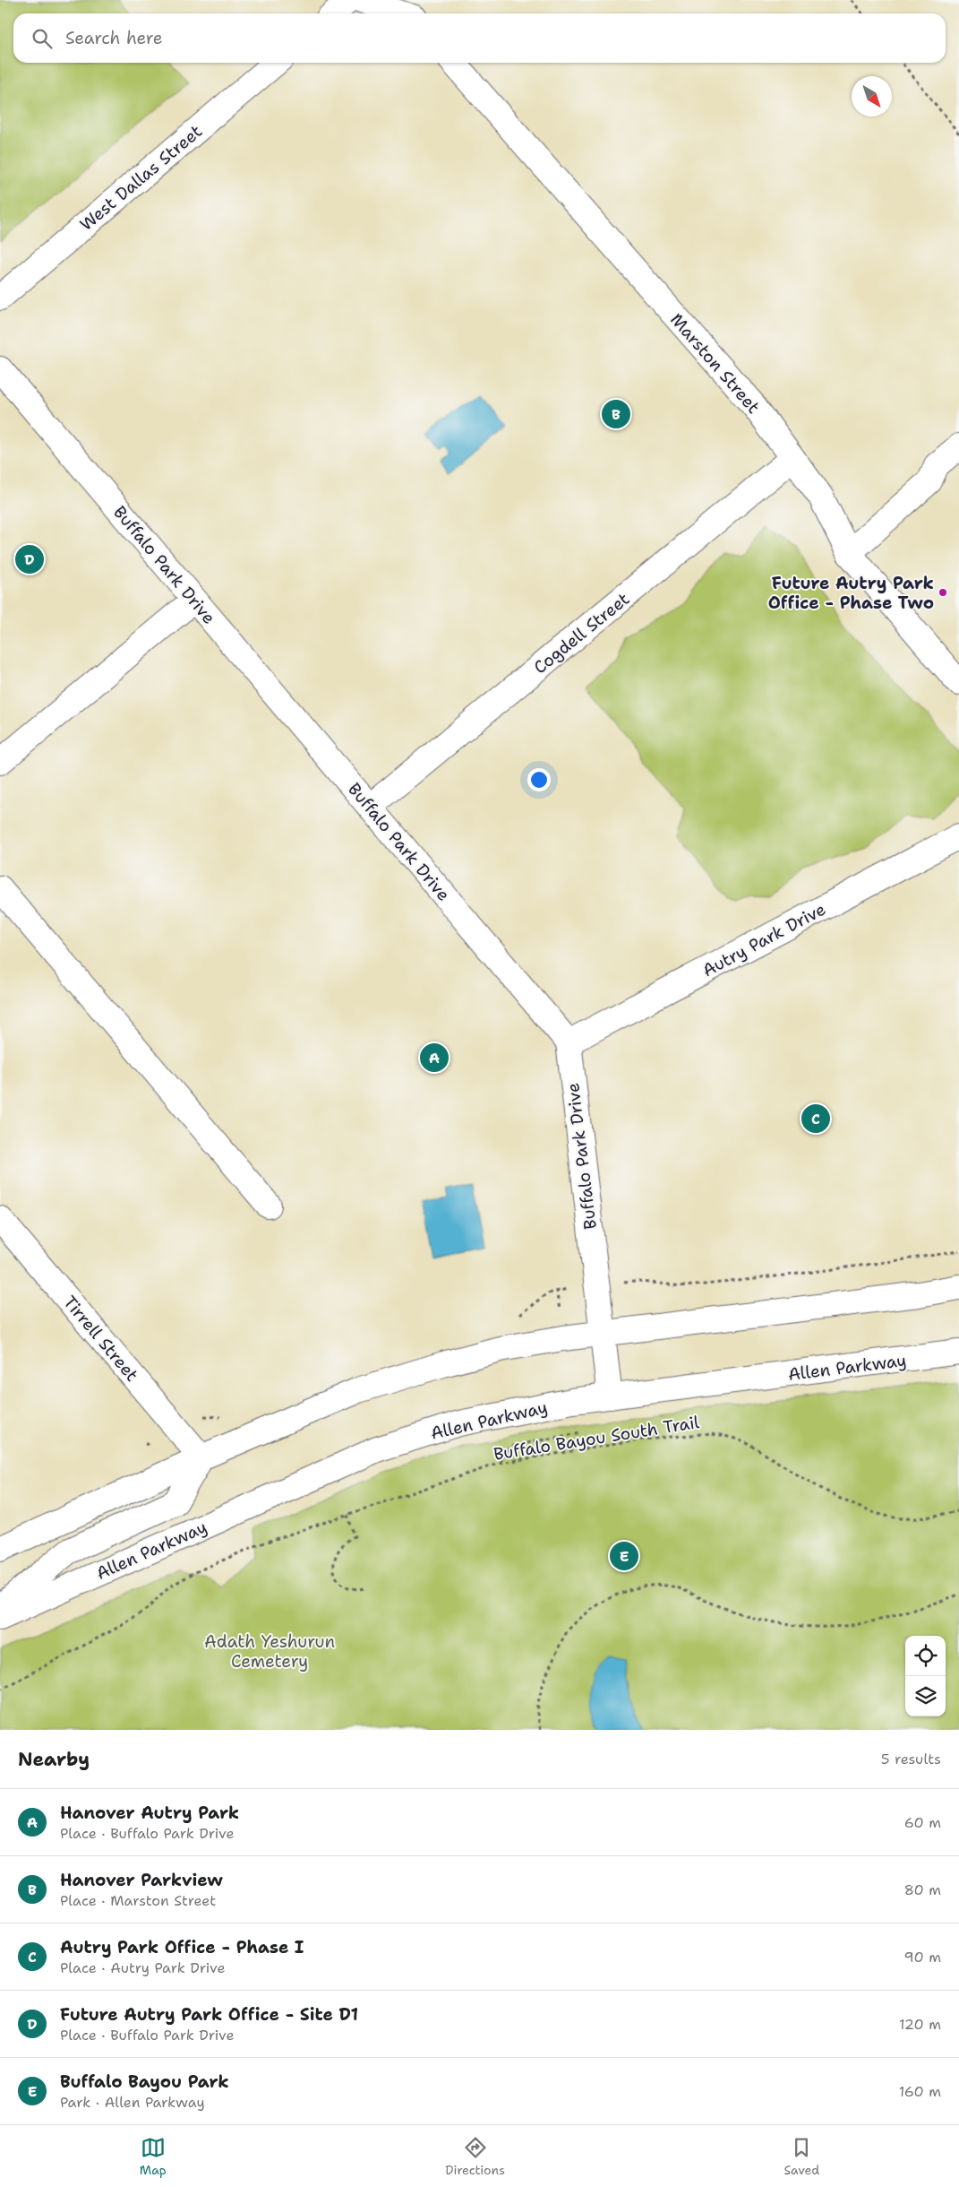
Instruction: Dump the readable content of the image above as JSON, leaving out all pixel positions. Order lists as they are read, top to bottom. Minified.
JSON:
{"streets":{"street":["West Dallas Street","Marston Street","Buffalo Park Drive","Cogdell Street","Autry Park Drive","Tirrell Street","Allen Parkway"],"path":["Buffalo Bayou South Trail"]},"crossings":[["Marston Street","Cogdell Street"],["Buffalo Park Drive","Cogdell Street"],["Buffalo Park Drive","Autry Park Drive"],["Buffalo Park Drive","Allen Parkway"]],"parks":["Adath Yeshurun Cemetery"],"places":["Future Autry Park Office - Phase Two"],"north":"bottom right","page":{"search":"Search here","pins":["B","D","A","C","E"],"heading":["Nearby","5 results"],"list":[{"mark":"A","name":"Hanover Autry Park","note":"Place · Buffalo Park Drive","value":"60 m"},{"mark":"B","name":"Hanover Parkview","note":"Place · Marston Street","value":"80 m"},{"mark":"C","name":"Autry Park Office - Phase I","note":"Place · Autry Park Drive","value":"90 m"},{"mark":"D","name":"Future Autry Park Office - Site D1","note":"Place · Buffalo Park Drive","value":"120 m"},{"mark":"E","name":"Buffalo Bayou Park","note":"Park · Allen Parkway","value":"160 m"}],"nav":["Map","Directions","Saved"]}}
